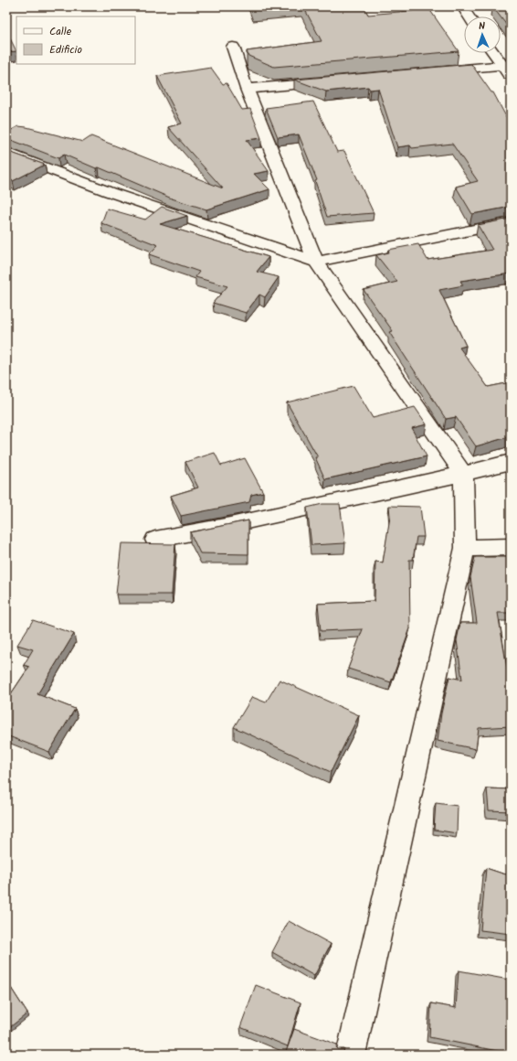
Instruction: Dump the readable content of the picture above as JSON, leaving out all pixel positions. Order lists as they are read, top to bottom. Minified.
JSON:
{"legend":["Calle","Edificio"],"north":"top"}
